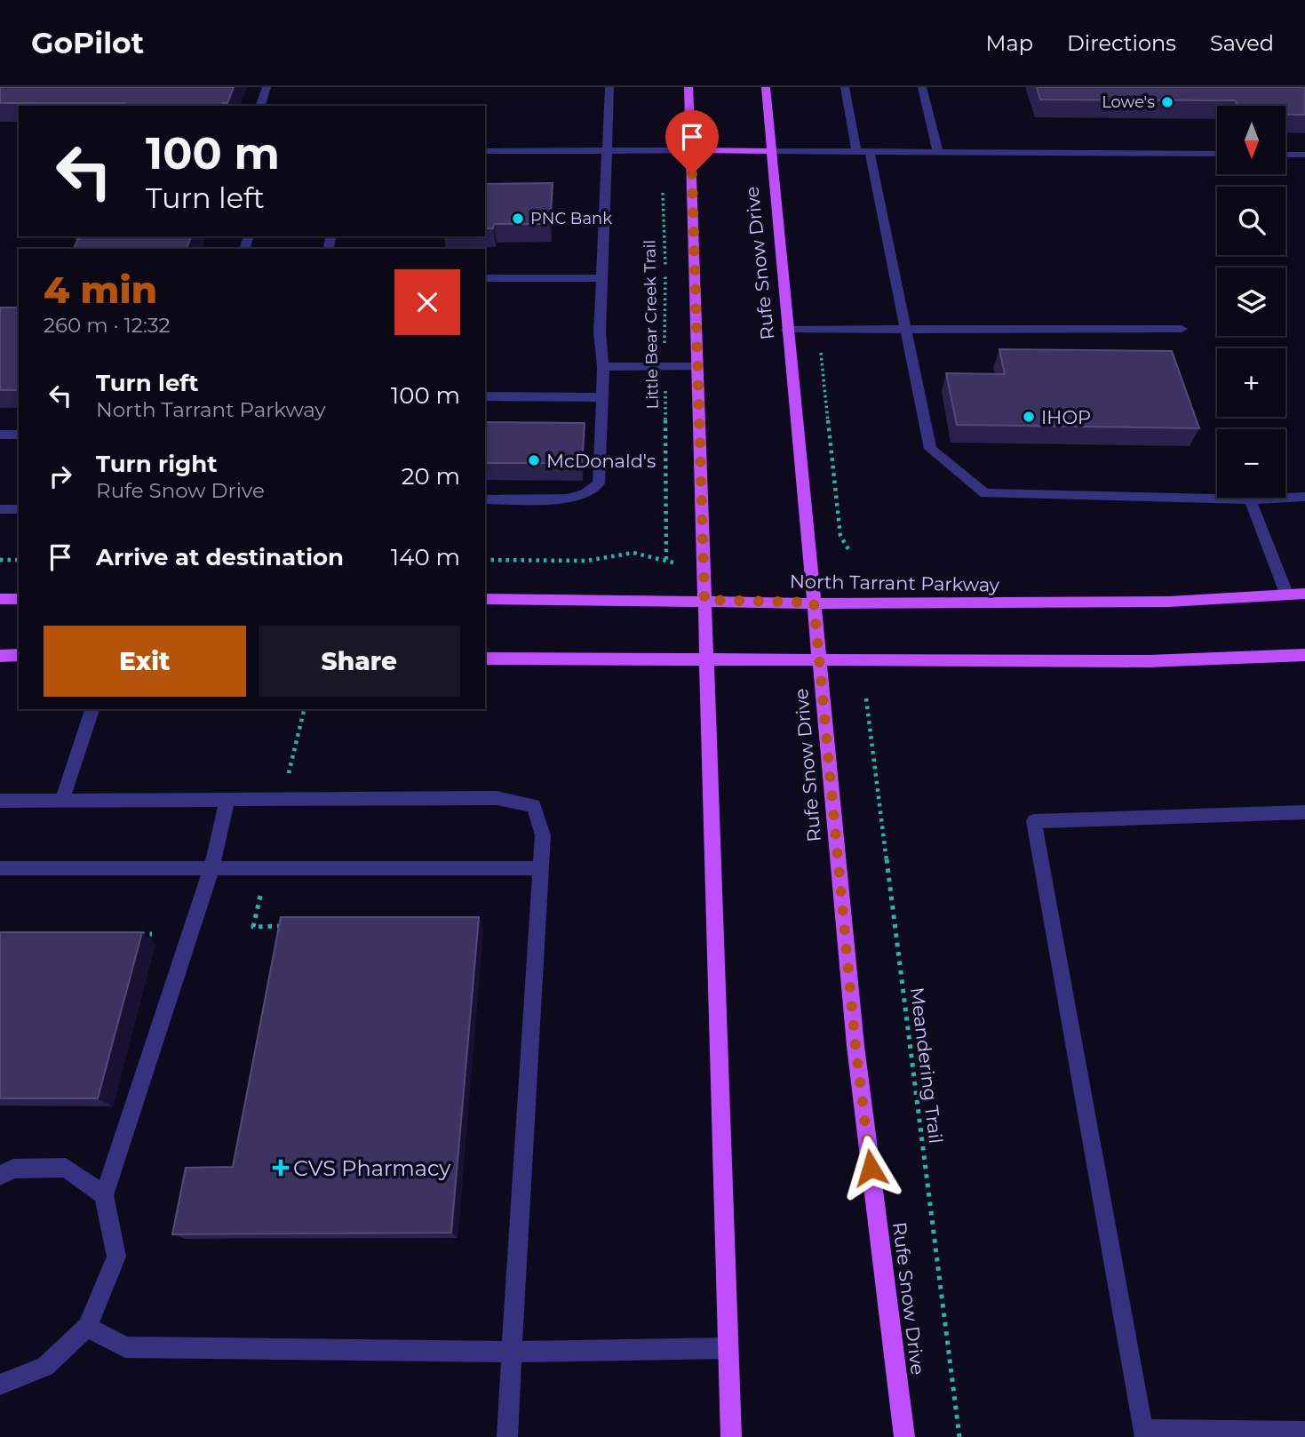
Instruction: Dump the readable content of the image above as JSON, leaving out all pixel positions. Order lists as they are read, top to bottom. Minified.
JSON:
{"streets":{"main road":["Rufe Snow Drive","North Tarrant Parkway"],"path":["Little Bear Creek Trail","Meandering Trail"]},"crossings":[["Rufe Snow Drive","North Tarrant Parkway"]],"places":{"other":["Lowe's","PNC Bank","IHOP","McDonald's"],"health":["CVS Pharmacy"]},"north":"bottom","page":{"header":"GoPilot","nav":["Map","Directions","Saved"],"map_buttons":["+","−"],"turn":["100 m","Turn left"],"heading":["4 min","260 m · 12:32"],"list":[{"name":"Turn left","note":"North Tarrant Parkway","value":"100 m"},{"name":"Turn right","note":"Rufe Snow Drive","value":"20 m"},{"name":"Arrive at destination","value":"140 m"}],"buttons":["Exit","Share"]}}
